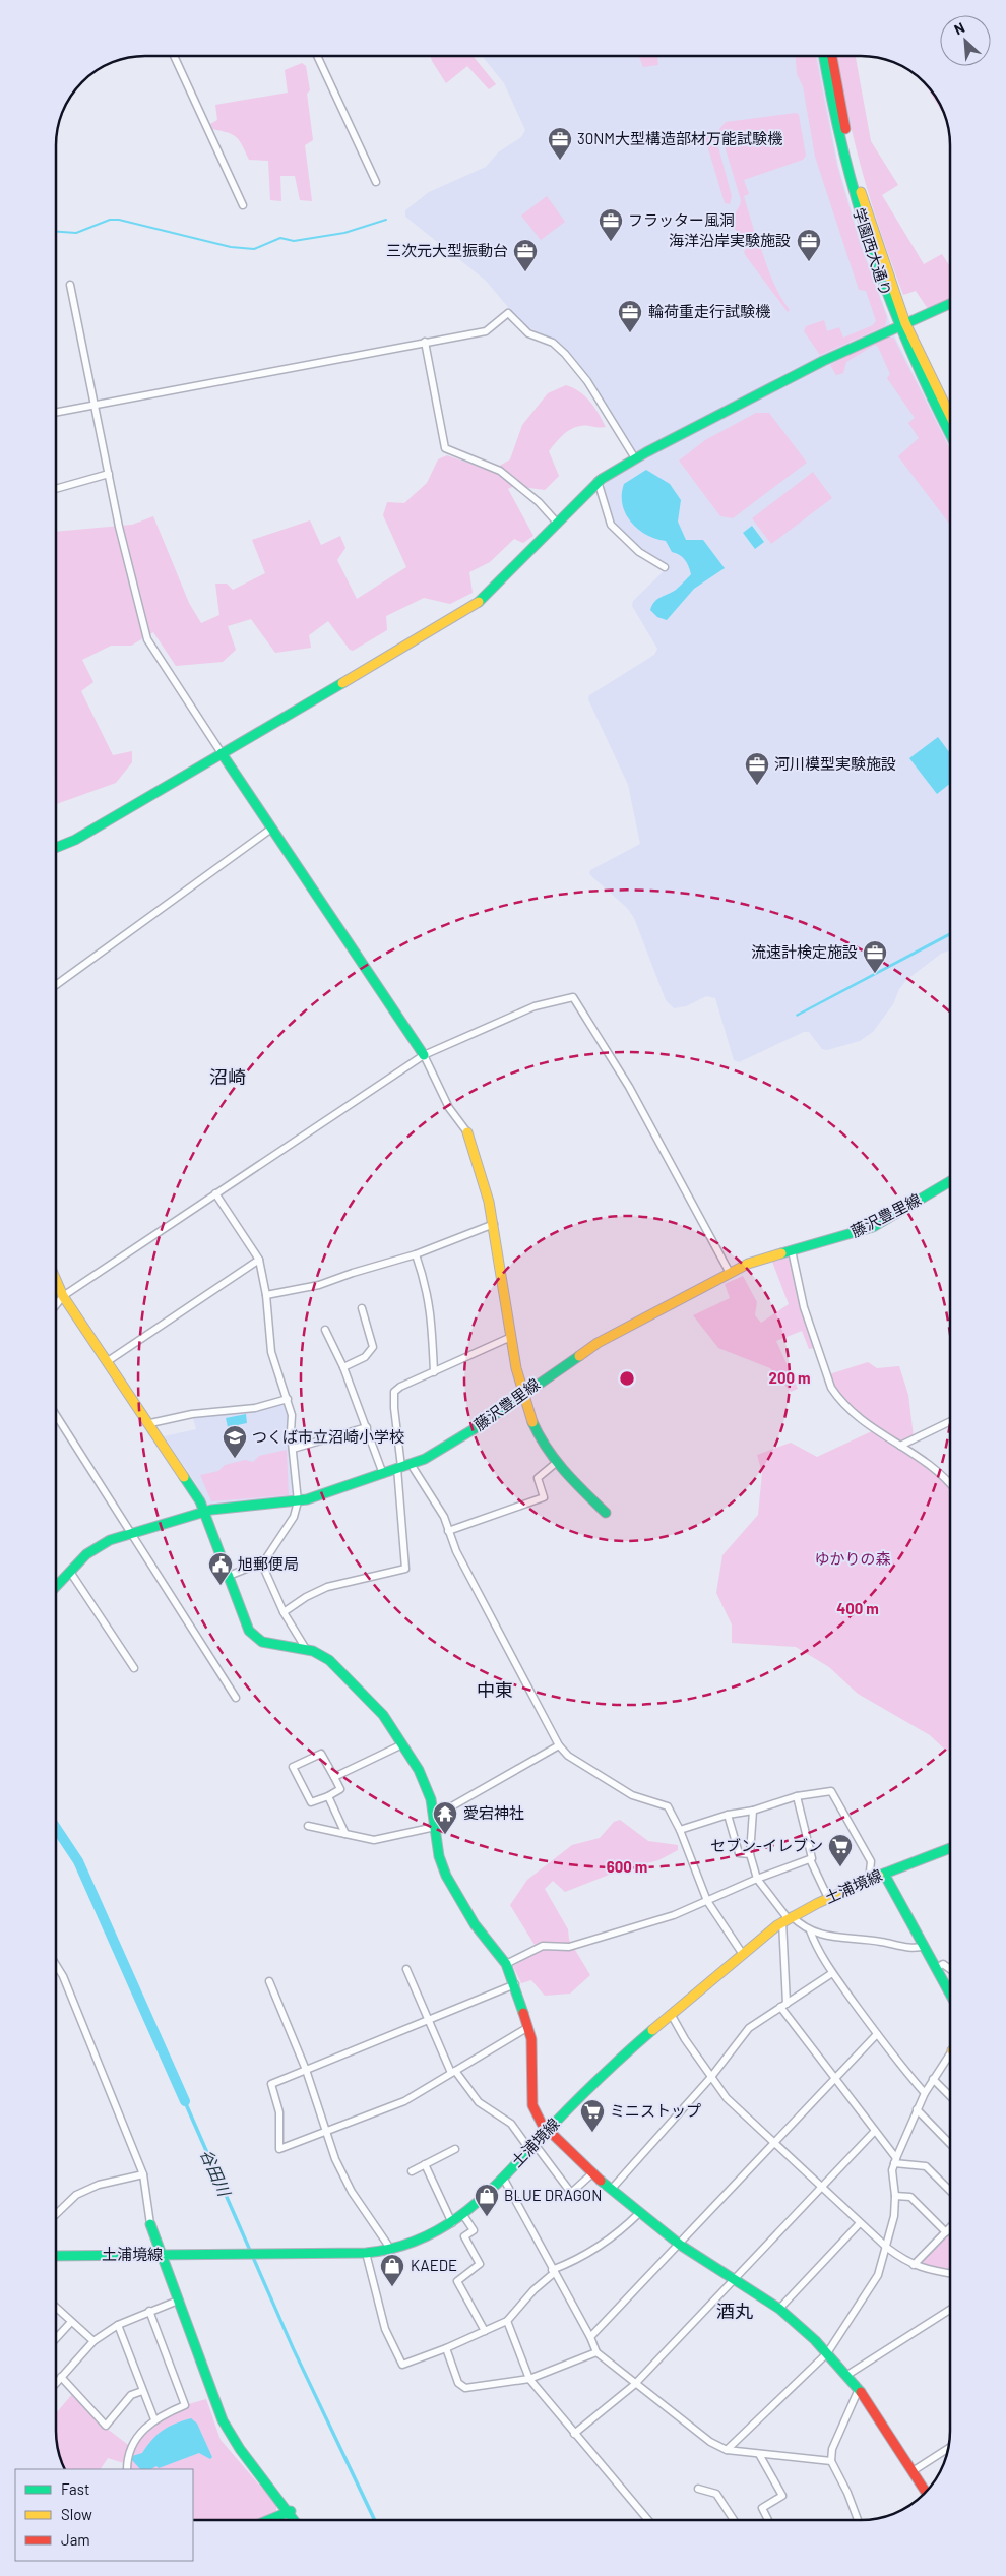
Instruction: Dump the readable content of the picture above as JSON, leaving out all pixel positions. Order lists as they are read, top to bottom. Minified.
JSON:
{"streets":{"main road":["学園西大通り","藤沢豊里線","土浦境線"]},"districts":["沼崎","中東","酒丸"],"water":["谷田川"],"parks":["ゆかりの森"],"places":{"office":["30NM大型構造部材万能試験機","フラッター風洞","海洋沿岸実験施設","三次元大型振動台","輪荷重走行試験機","河川模型実験施設","流速計検定施設"],"school or university":["つくば市立沼崎小学校"],"public building":["旭郵便局"],"temple":["愛宕神社"],"supermarket":["セブン-イレブン","ミニストップ"],"shop":["BLUE DRAGON","KAEDE"]},"legend":["Fast","Slow","Jam"],"north":"top left","rings":["200 m","400 m","600 m"]}
